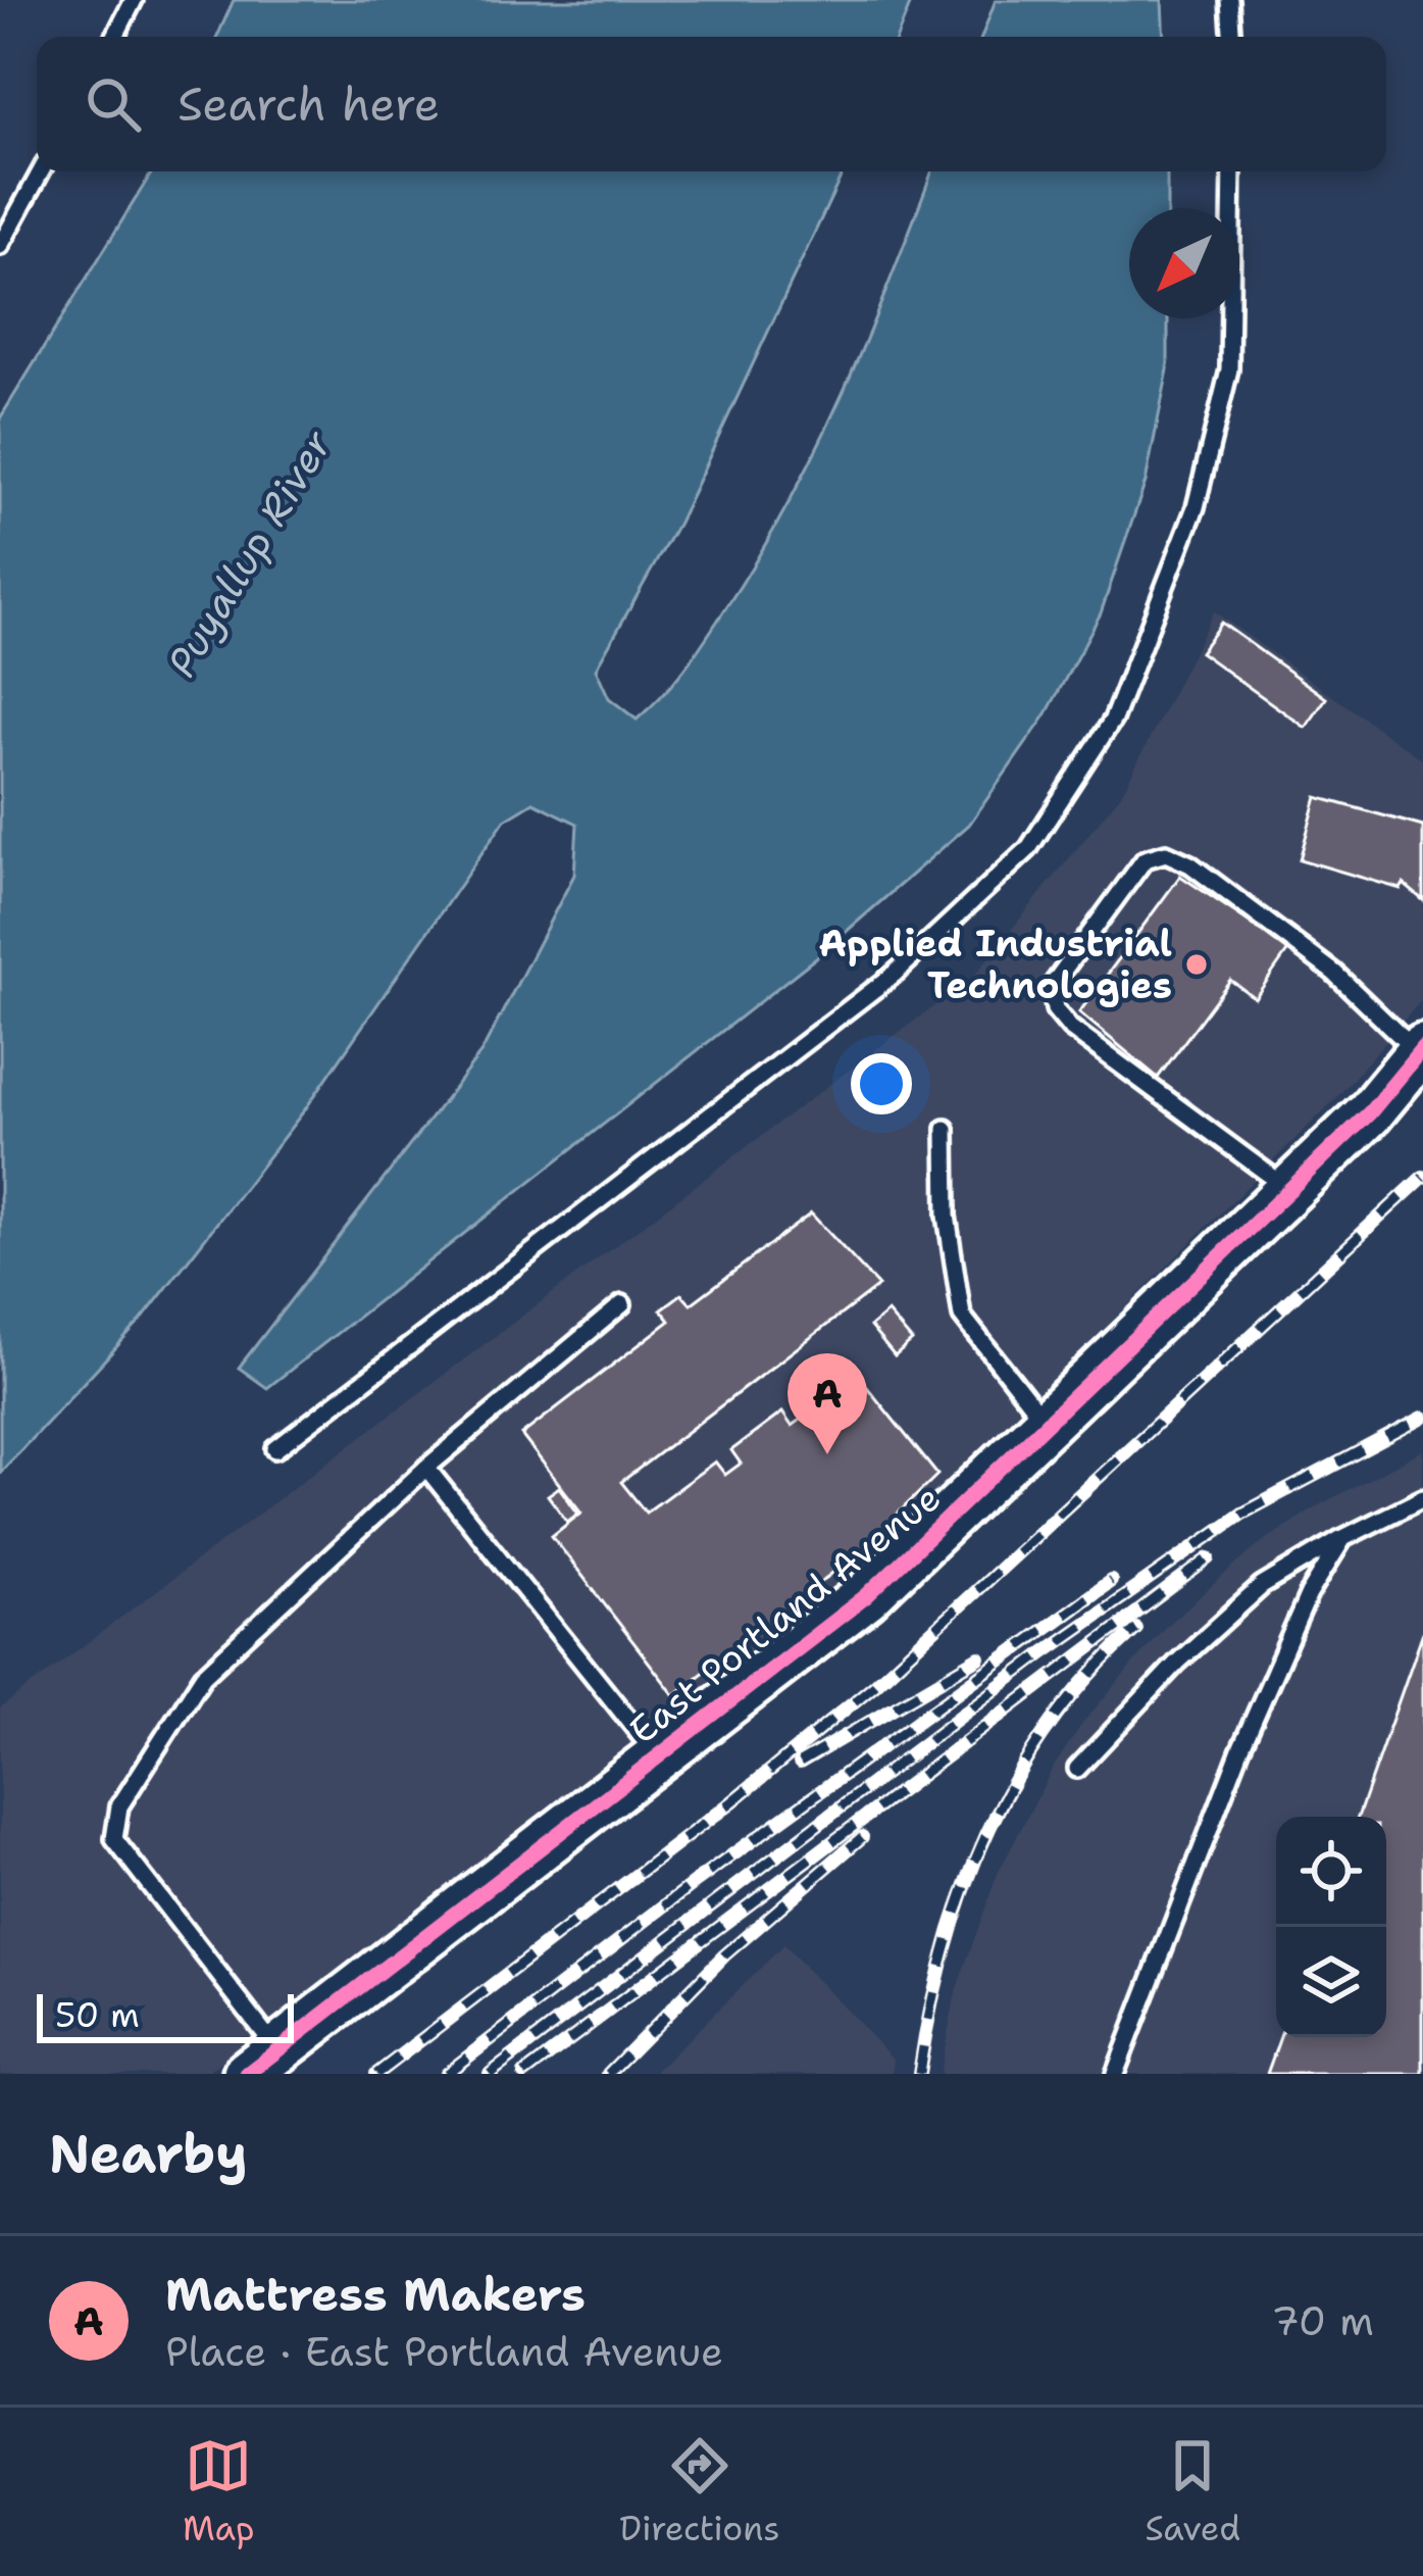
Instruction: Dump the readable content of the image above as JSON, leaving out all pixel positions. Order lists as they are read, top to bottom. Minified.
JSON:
{"streets":{"street":["East Portland Avenue"]},"water":["Puyallup River"],"places":["Applied Industrial Technologies"],"scale_bar":"50 m","north":"bottom left","page":{"search":"Search here","pins":"A","scale":"50 m","heading":"Nearby","list":[{"mark":"A","name":"Mattress Makers","note":"Place · East Portland Avenue","value":"70 m"}],"nav":["Map","Directions","Saved"]}}
